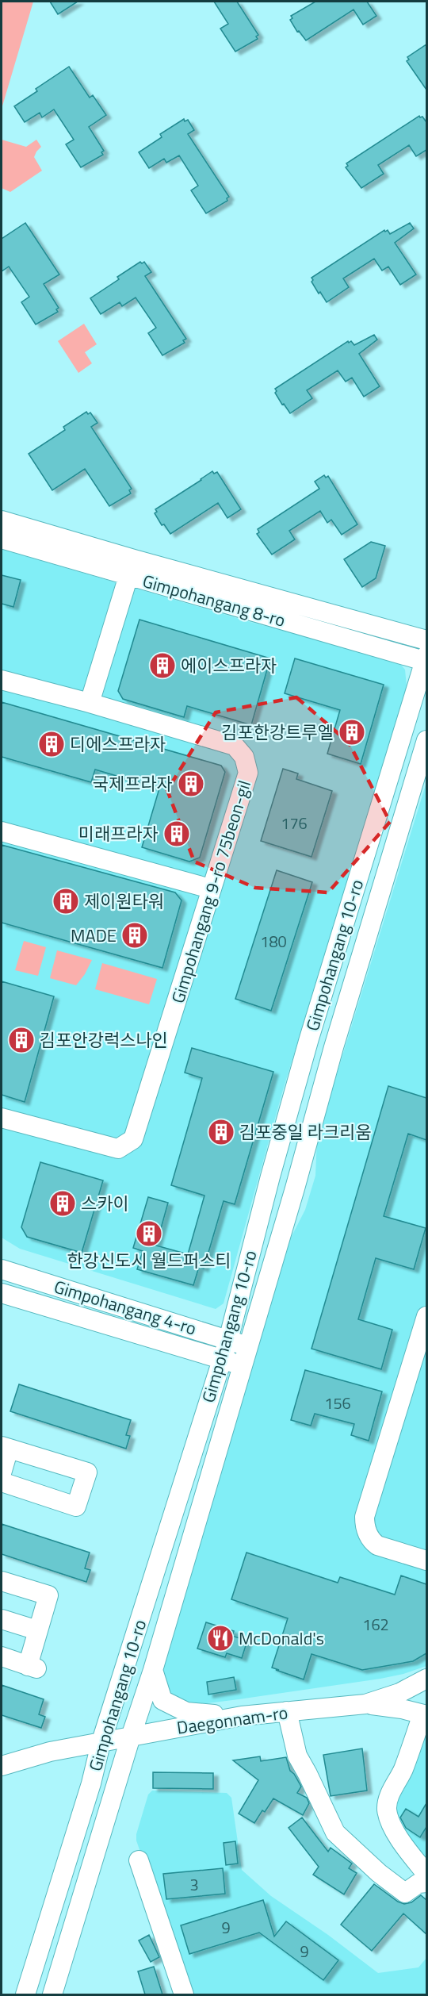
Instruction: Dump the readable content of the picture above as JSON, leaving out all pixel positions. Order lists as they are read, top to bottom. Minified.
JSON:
{"streets":{"street":["Gimpohangang 8-ro","Gimpohangang 9-ro 75beon-gil","Gimpohangang 10-ro","Gimpohangang 4-ro","Daegonnam-ro"]},"crossings":[["Gimpohangang 8-ro","Gimpohangang 10-ro"],["Gimpohangang 10-ro","Gimpohangang 4-ro"],["Gimpohangang 10-ro","Daegonnam-ro"]],"places":{"building":["에이스프라자","김포한강트루엘","디에스프라자","국제프라자","미래프라자","제이원타워","MADE","김포안강럭스나인","김포중일 라크리움","스카이","한강신도시 월드퍼스티"],"restaurant":["McDonald's"]},"house_numbers":["176","180","156","162","3","9","9"]}
